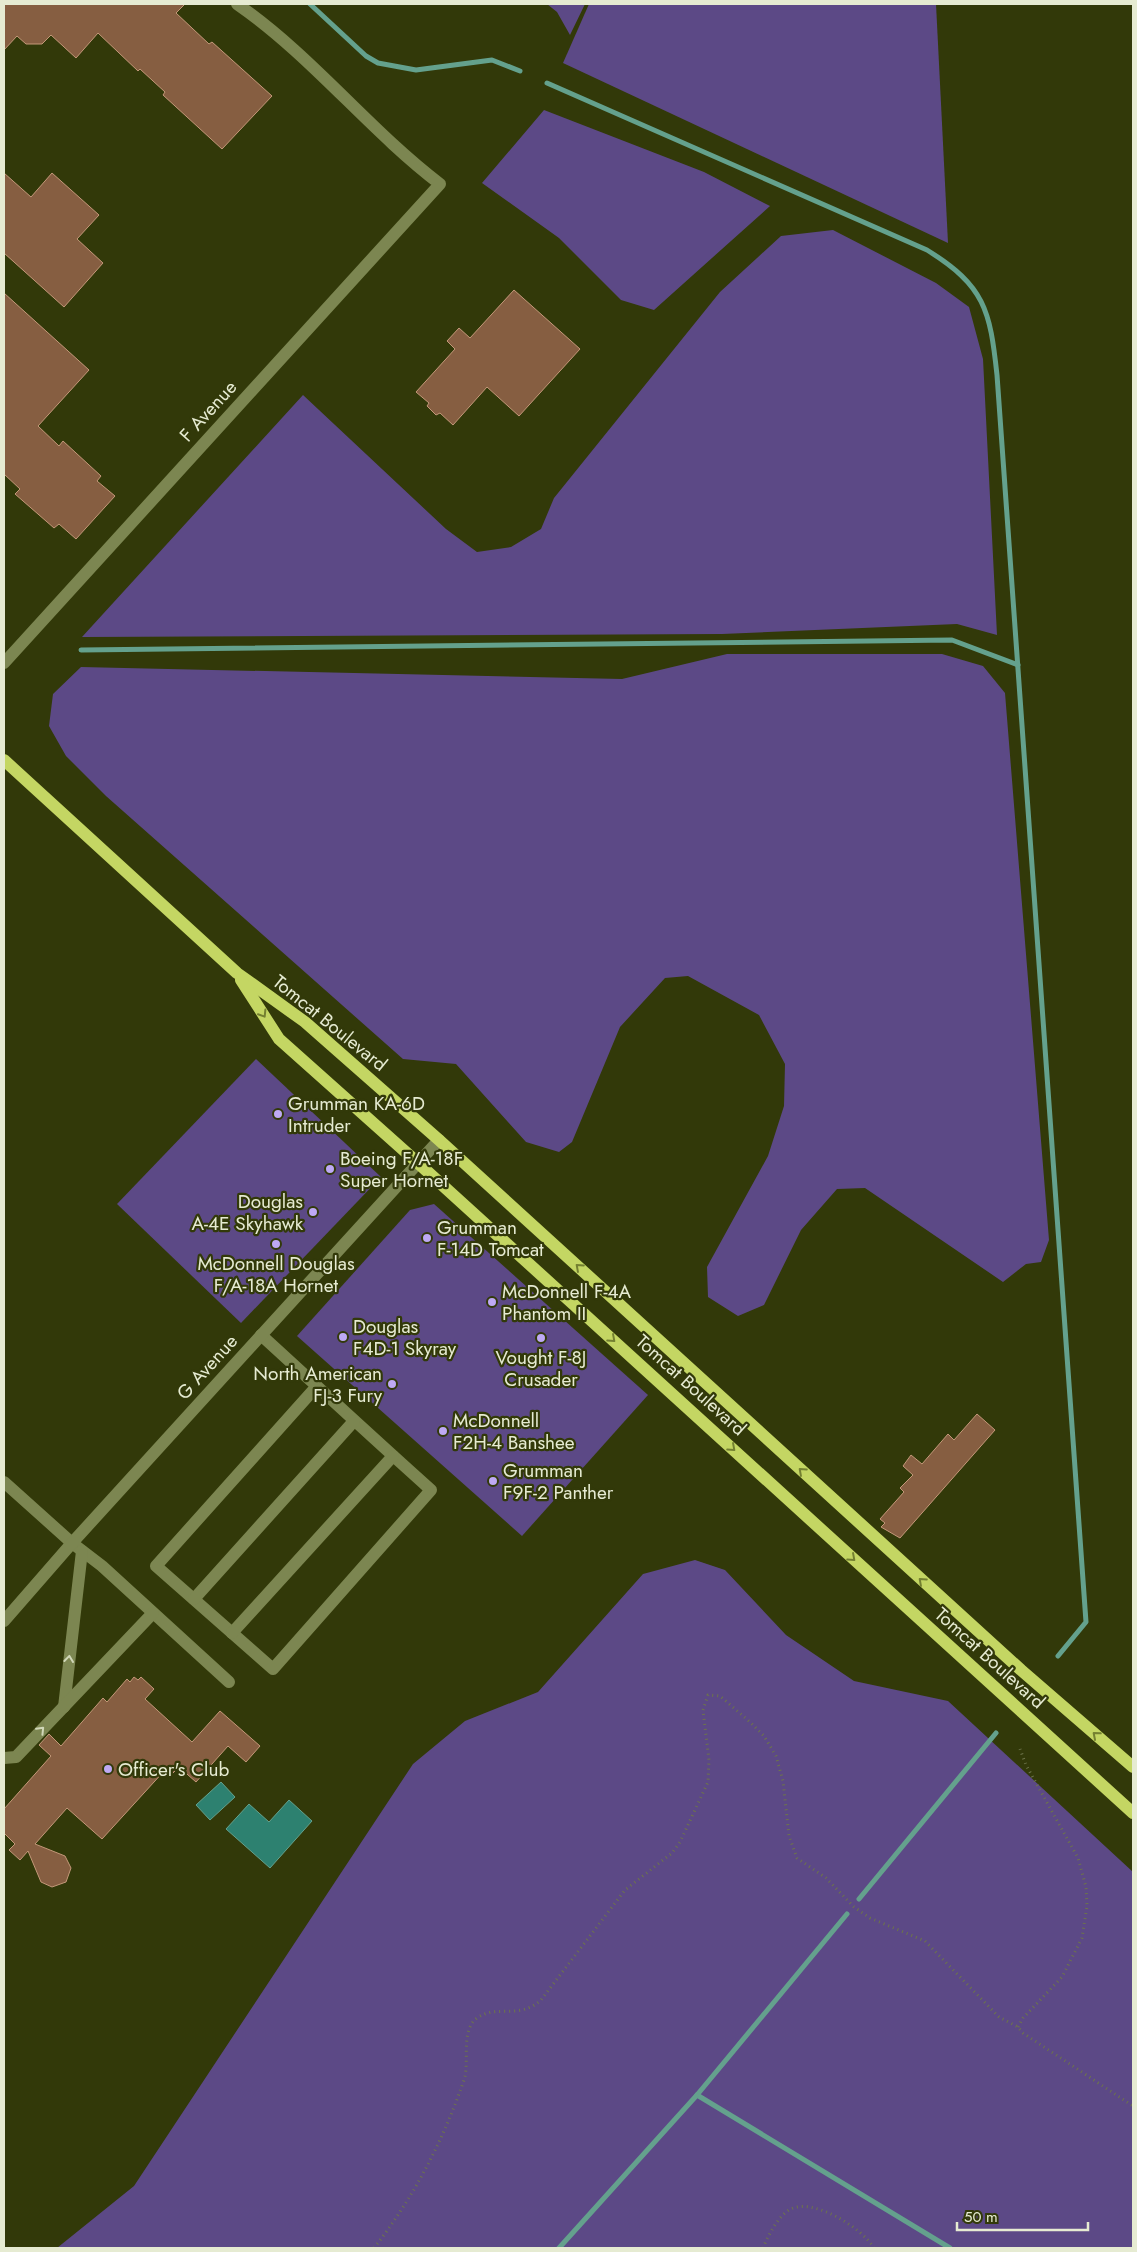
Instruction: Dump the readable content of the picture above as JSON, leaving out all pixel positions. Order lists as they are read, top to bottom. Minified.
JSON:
{"streets":{"main road":["Tomcat Boulevard"],"street":["F Avenue","G Avenue"]},"crossings":[["Tomcat Boulevard","G Avenue"]],"places":["Grumman KA-6D Intruder","Boeing F/A-18F Super Hornet","Douglas A-4E Skyhawk","Grumman F-14D Tomcat","McDonnell Douglas F/A-18A Hornet","McDonnell F-4A Phantom II","Douglas F4D-1 Skyray","Vought F-8J Crusader","North American FJ-3 Fury","McDonnell F2H-4 Banshee","Grumman F9F-2 Panther","Officer's Club"],"scale_bar":"50 m"}
